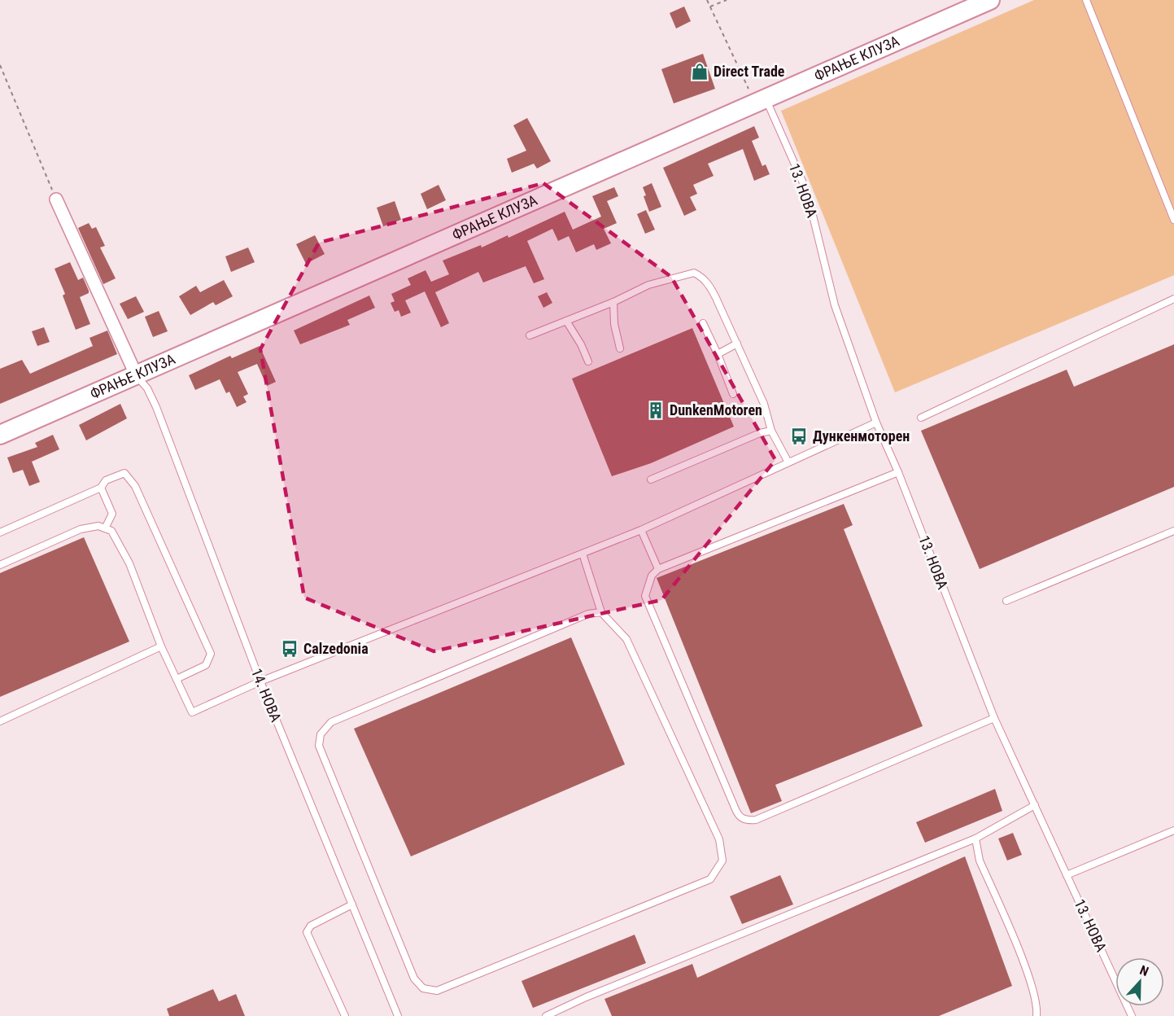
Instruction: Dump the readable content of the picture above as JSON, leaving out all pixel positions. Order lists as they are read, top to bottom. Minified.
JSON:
{"streets":{"main road":["ФРАЊЕ КЛУЗА"],"lane":["13. НОВА","14. НОВА"]},"crossings":[["ФРАЊЕ КЛУЗА","13. НОВА"],["ФРАЊЕ КЛУЗА","14. НОВА"]],"places":{"shop":["Direct Trade"],"building":["DunkenMotoren"],"bus stop":["Дункенмоторен","Calzedonia"]},"north":"top"}
